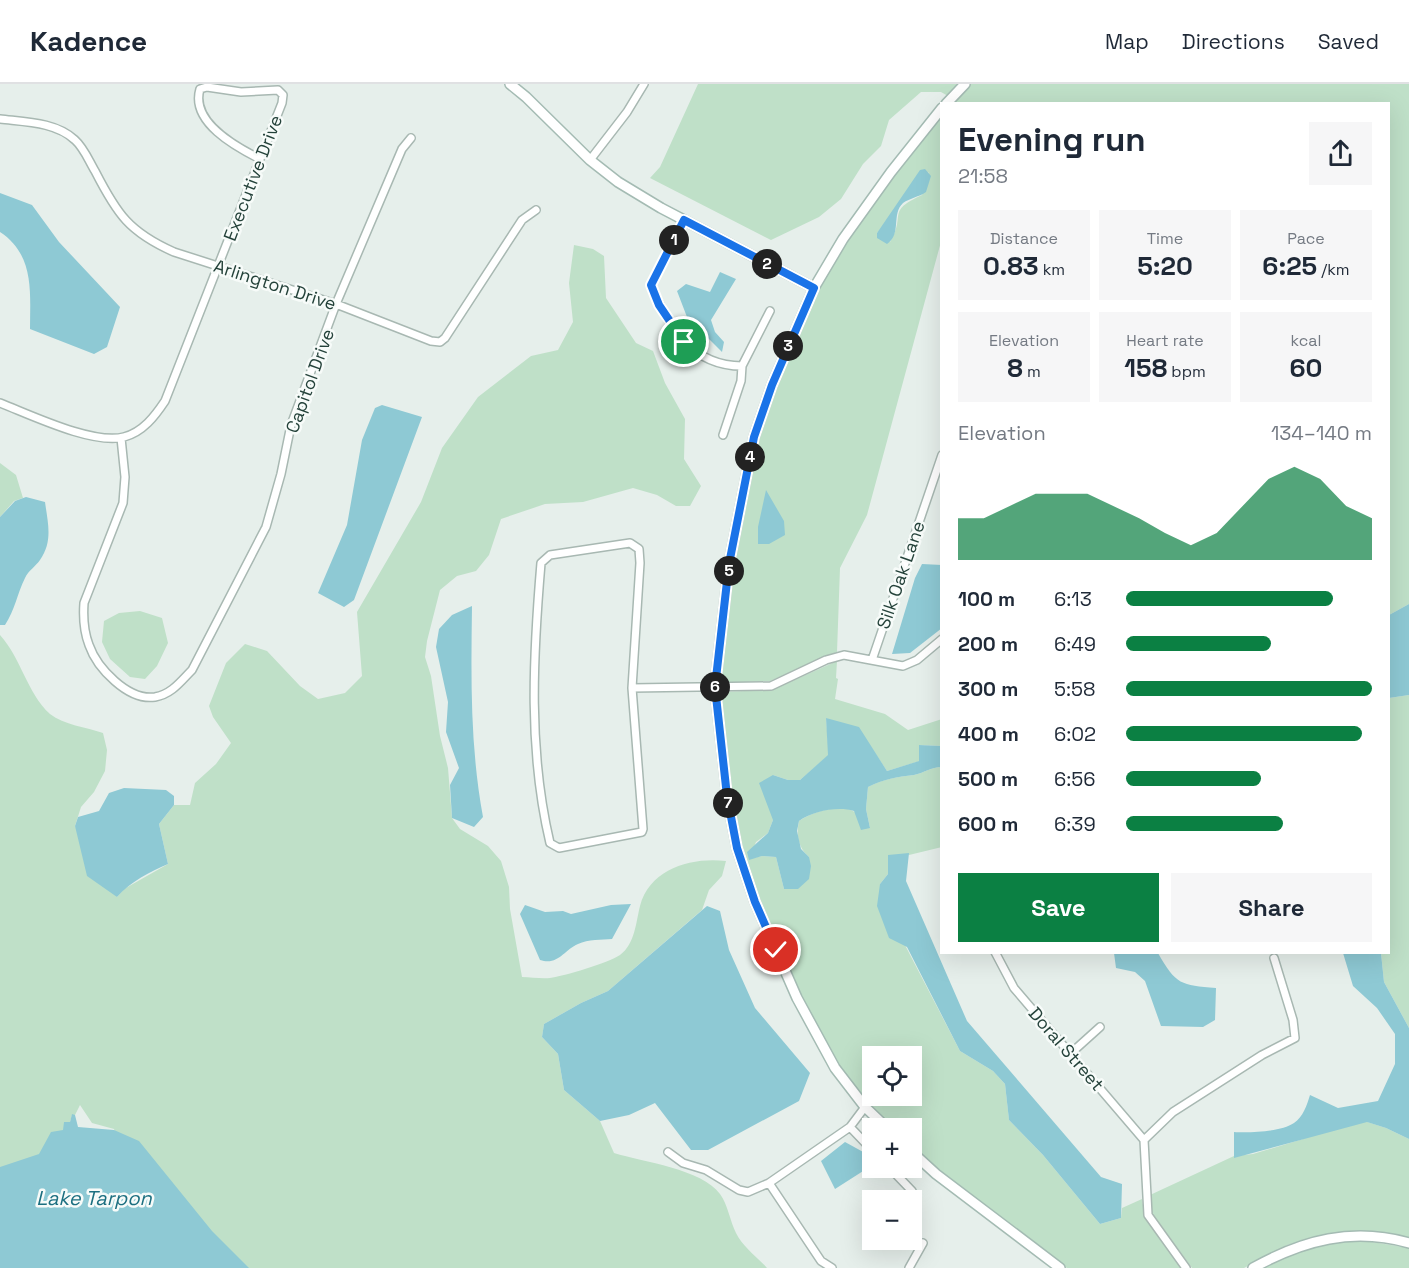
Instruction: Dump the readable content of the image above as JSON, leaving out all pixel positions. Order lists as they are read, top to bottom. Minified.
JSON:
{"streets":{"street":["Executive Drive","Arlington Drive","Capitol Drive","Silk Oak Lane","Doral Street"]},"crossings":[["Executive Drive","Arlington Drive"],["Executive Drive","Capitol Drive"],["Arlington Drive","Capitol Drive"]],"water":["Lake Tarpon"],"page":{"header":"Kadence","nav":["Map","Directions","Saved"],"heading":["Evening run","21:58"],"stats":[["Distance","0.83 km"],["Time","5:20"],["Pace","6:25 /km"],["Elevation","8 m"],["Heart rate","158 bpm"],["kcal","60"]],"pins":["1","2","3","4","5","6","7"],"chart":["Elevation","134–140 m"],"list":[{"name":"100 m","note":"6:13"},{"name":"200 m","note":"6:49"},{"name":"300 m","note":"5:58"},{"name":"400 m","note":"6:02"},{"name":"500 m","note":"6:56"},{"name":"600 m","note":"6:39"}],"buttons":["Save","Share"],"map_buttons":["+","−"]}}
